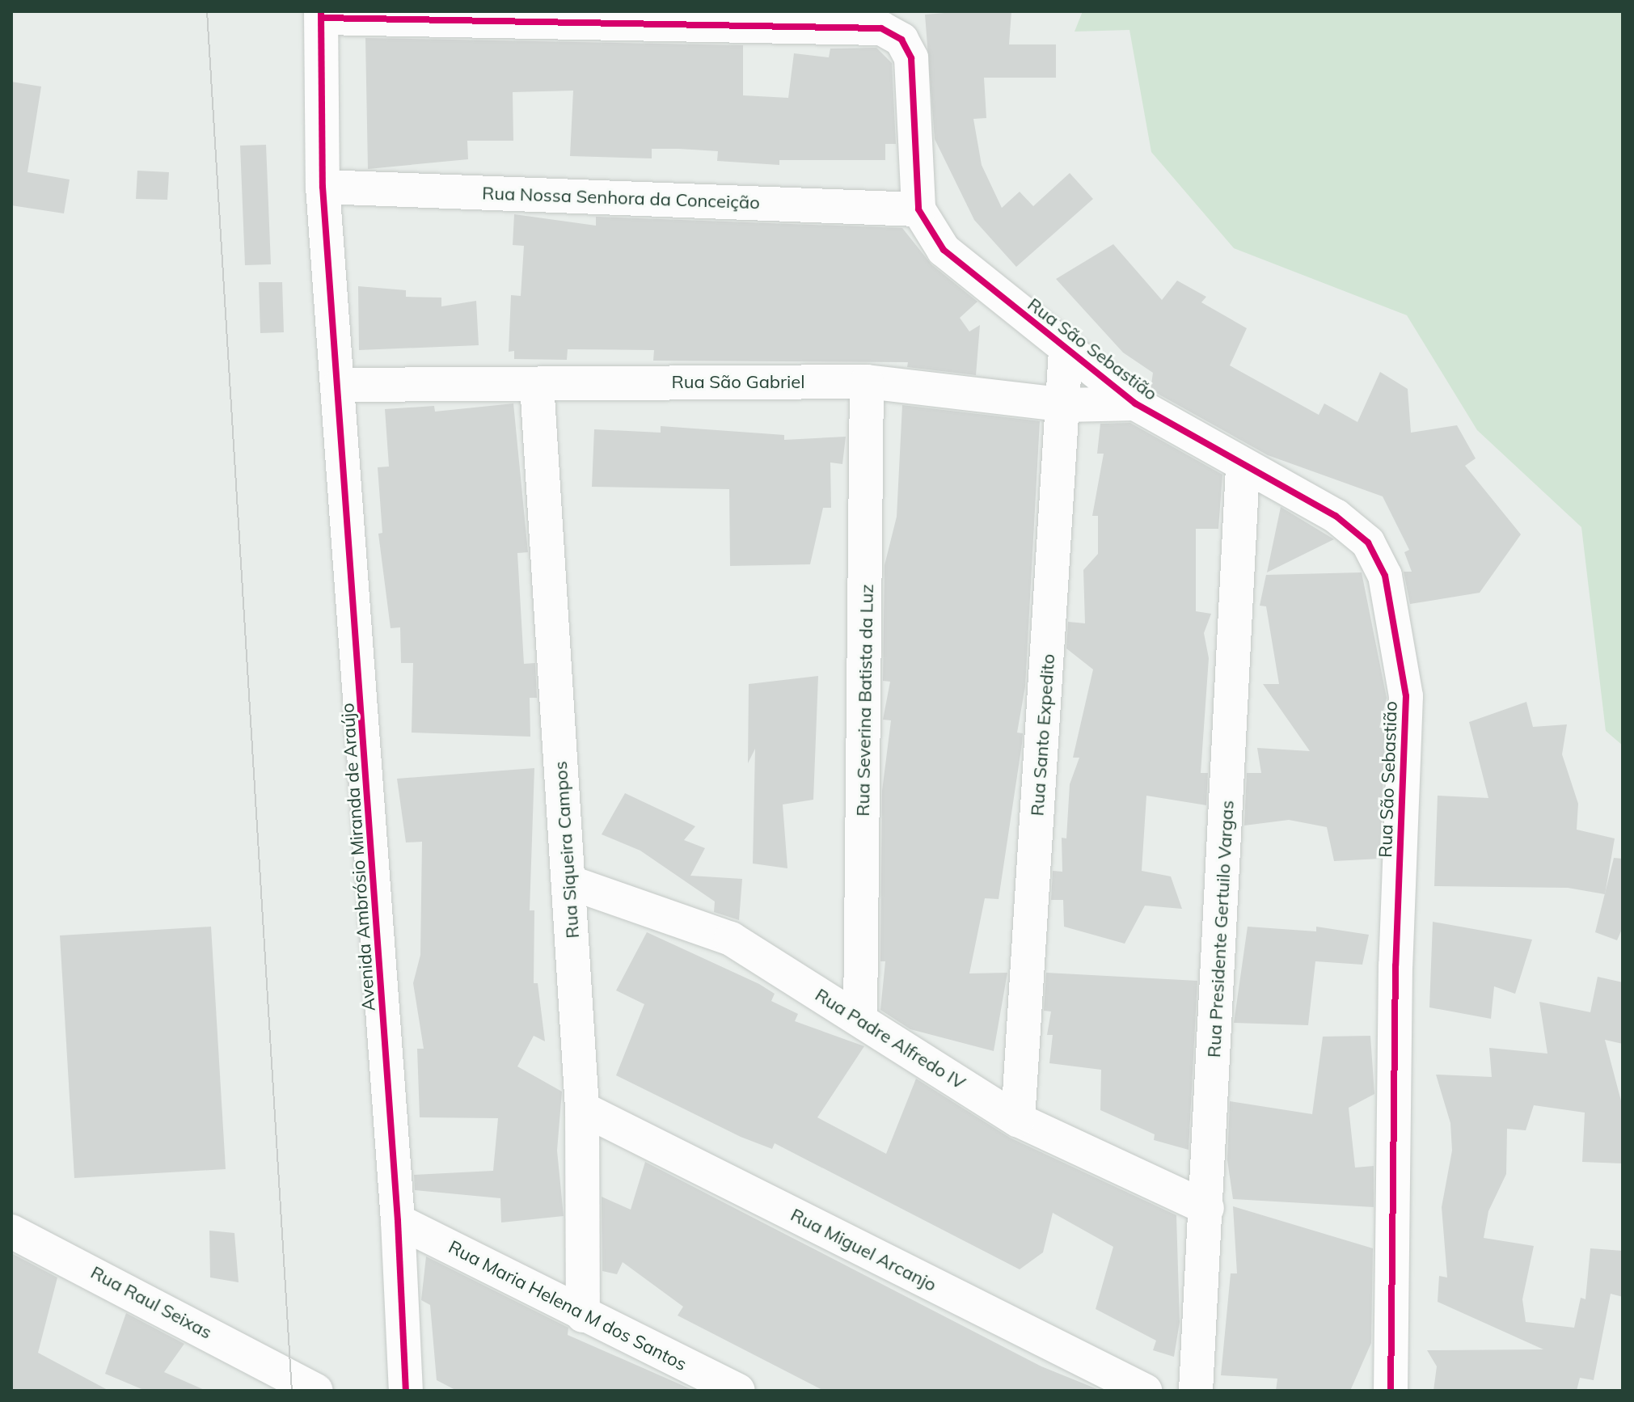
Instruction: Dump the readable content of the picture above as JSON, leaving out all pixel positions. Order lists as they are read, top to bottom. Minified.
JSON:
{"streets":{"street":["Rua Nossa Senhora da Conceição","Rua São Sebastião","Rua São Gabriel","Rua Severina Batista da Luz","Rua Santo Expedito","Rua Siqueira Campos","Avenida Ambrósio Miranda de Araújo","Rua Presidente Gertuilo Vargas","Rua Padre Alfredo IV","Rua Miguel Arcanjo","Rua Raul Seixas","Rua Maria Helena M dos Santos"]},"crossings":[["Rua Nossa Senhora da Conceição","Rua São Sebastião"],["Rua Nossa Senhora da Conceição","Avenida Ambrósio Miranda de Araújo"],["Rua São Sebastião","Rua São Gabriel"],["Rua São Sebastião","Rua Santo Expedito"],["Rua São Sebastião","Avenida Ambrósio Miranda de Araújo"],["Rua São Sebastião","Rua Presidente Gertuilo Vargas"],["Rua São Gabriel","Rua Severina Batista da Luz"],["Rua São Gabriel","Rua Santo Expedito"],["Rua São Gabriel","Rua Siqueira Campos"],["Rua São Gabriel","Avenida Ambrósio Miranda de Araújo"],["Rua Severina Batista da Luz","Rua Padre Alfredo IV"],["Rua Santo Expedito","Rua Padre Alfredo IV"],["Rua Siqueira Campos","Rua Padre Alfredo IV"],["Rua Siqueira Campos","Rua Miguel Arcanjo"],["Rua Siqueira Campos","Rua Maria Helena M dos Santos"],["Avenida Ambrósio Miranda de Araújo","Rua Maria Helena M dos Santos"],["Rua Presidente Gertuilo Vargas","Rua Padre Alfredo IV"]]}
